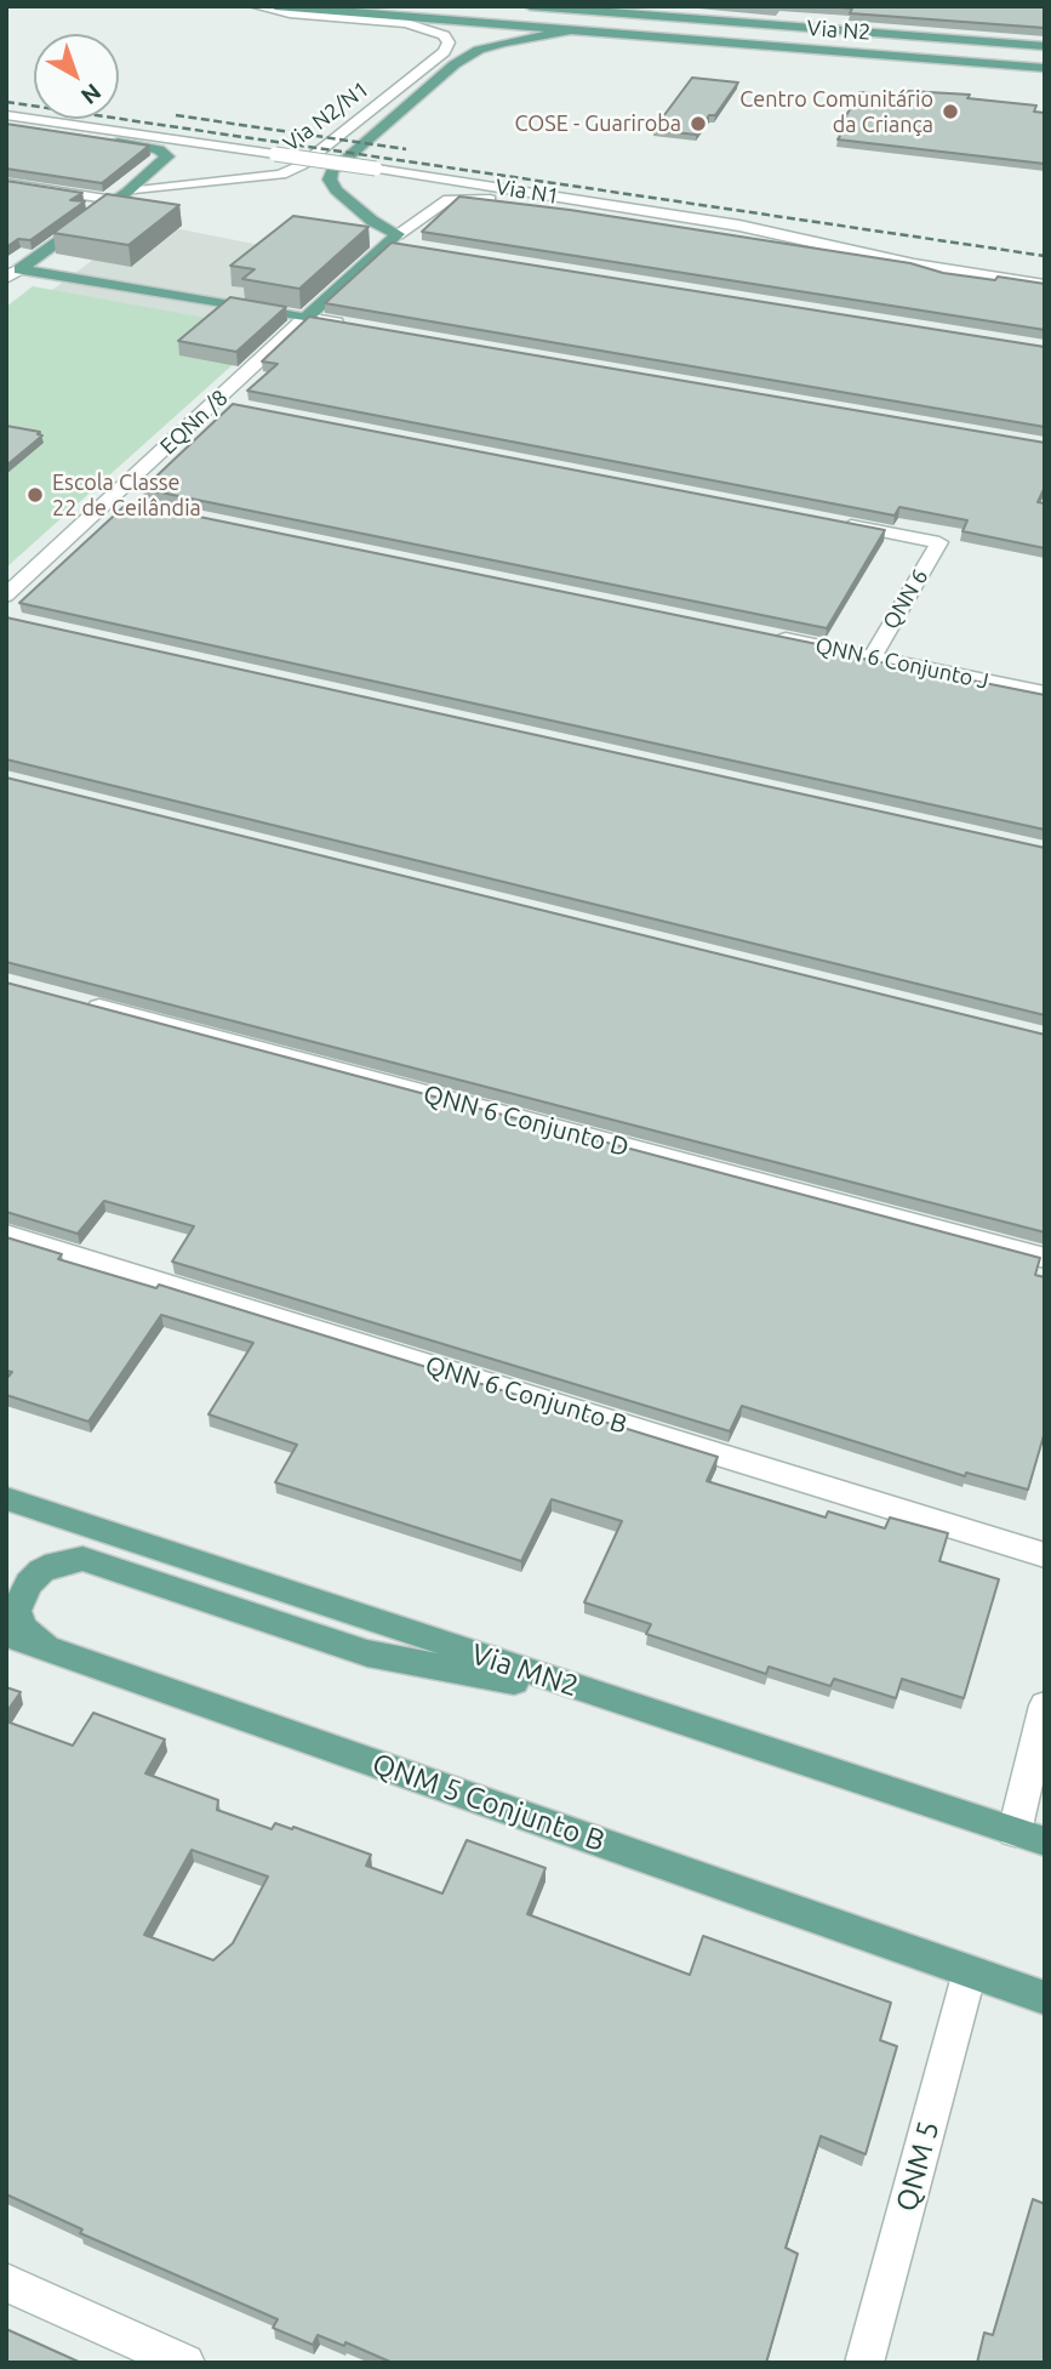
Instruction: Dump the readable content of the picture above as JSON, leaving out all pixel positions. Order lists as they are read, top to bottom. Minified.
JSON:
{"streets":{"main road":["Via N2","Via MN2","QNM 5 Conjunto B"],"street":["Via N2/N1","Via N1","EQNn /8","QNN 6","QNN 6 Conjunto J","QNN 6 Conjunto D","QNN 6 Conjunto B","QNM 5"]},"crossings":[["QNN 6","QNN 6 Conjunto J"],["QNM 5 Conjunto B","QNM 5"]],"places":["Centro Comunitário da Criança","COSE - Guariroba","Escola Classe 22 de Ceilândia"],"north":"bottom right"}
